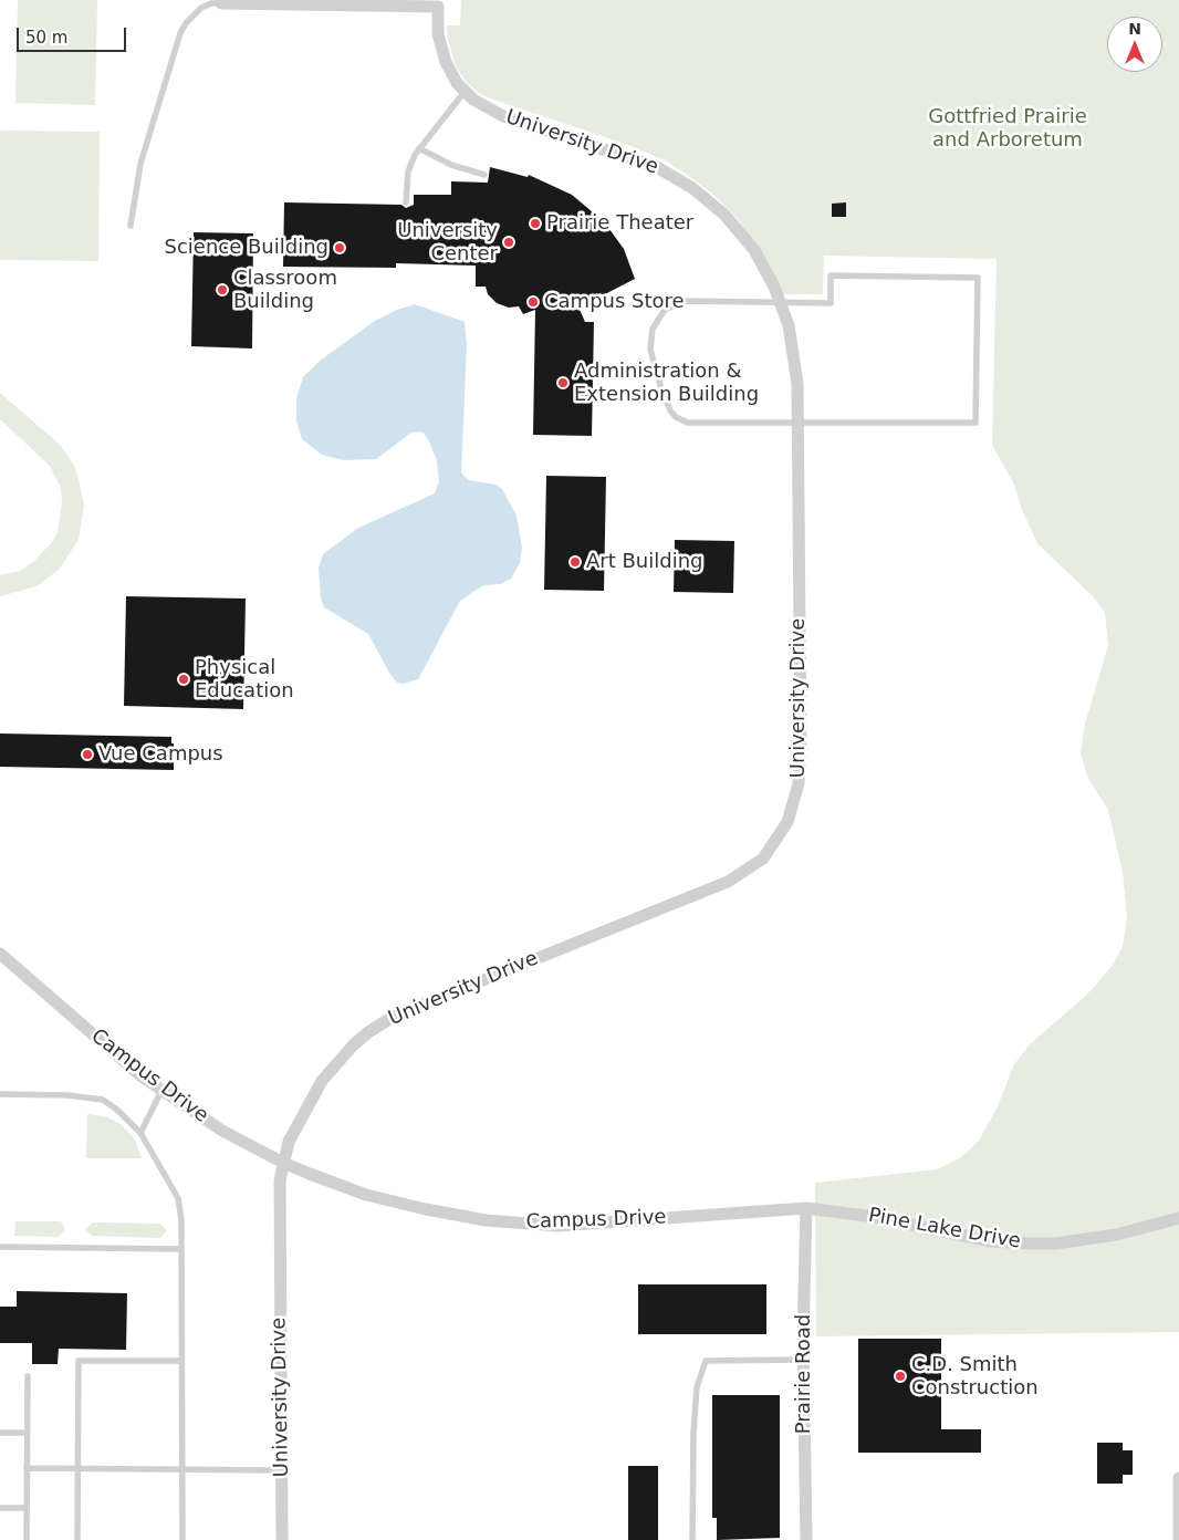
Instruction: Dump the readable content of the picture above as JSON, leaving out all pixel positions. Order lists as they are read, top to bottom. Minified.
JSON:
{"streets":{"street":["University Drive","Campus Drive","Pine Lake Drive","Prairie Road"]},"crossings":[["University Drive","Campus Drive"],["Campus Drive","Pine Lake Drive"],["Campus Drive","Prairie Road"],["Pine Lake Drive","Prairie Road"]],"parks":["Gottfried Prairie and Arboretum"],"places":["Prairie Theater","University Center","Science Building","Classroom Building","Campus Store","Administration & Extension Building","Art Building","Physical Education","Vue Campus","C.D. Smith Construction"],"scale_bar":"50 m","north":"top"}
